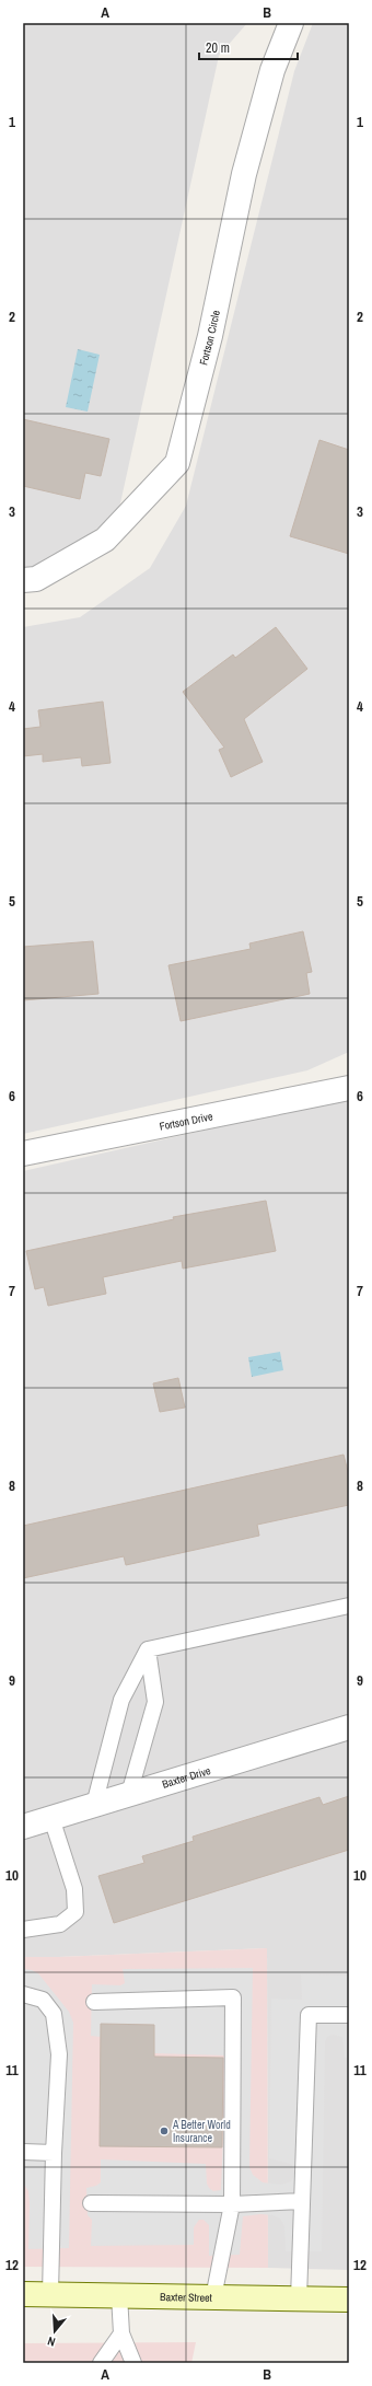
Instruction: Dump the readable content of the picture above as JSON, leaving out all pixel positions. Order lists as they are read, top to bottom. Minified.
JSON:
{"streets":{"main road":["Baxter Street"],"street":["Fortson Circle","Fortson Drive","Baxter Drive"]},"places":["A Better World Insurance"],"scale_bar":"20 m","north":"bottom","grid":{"columns":["A","B"],"rows":["1","2","3","4","5","6","7","8","9","10","11","12"]}}
